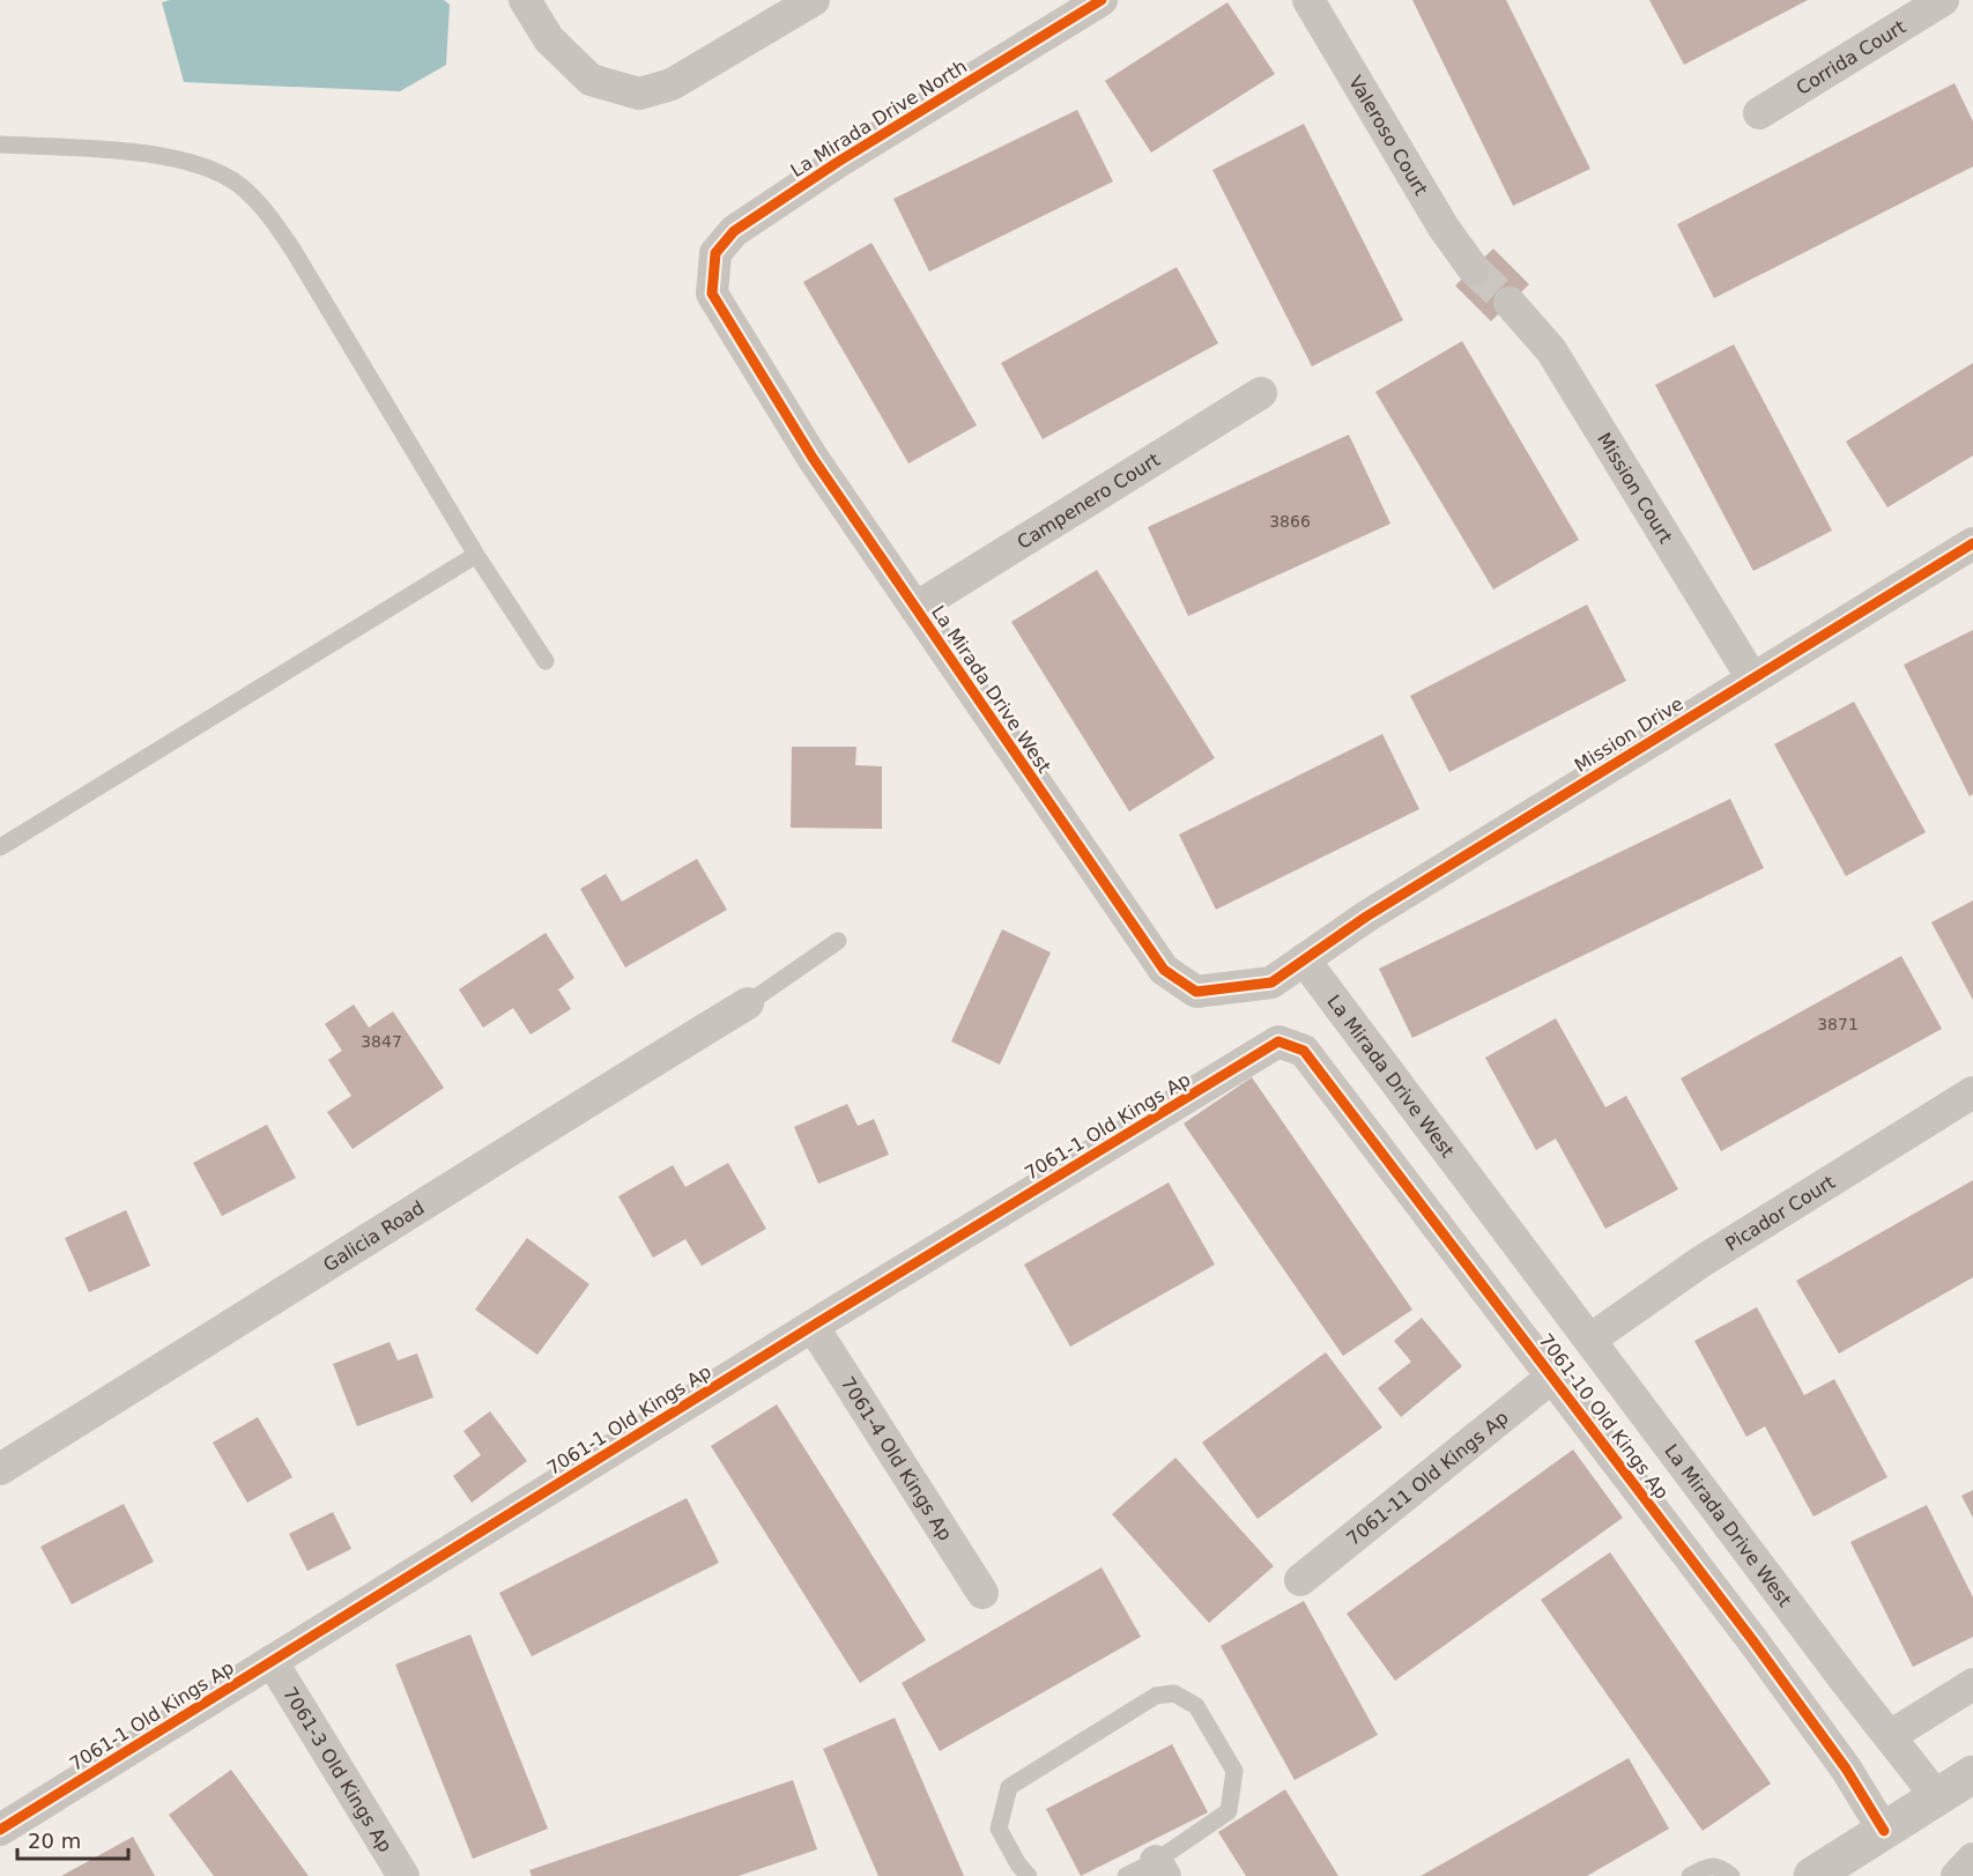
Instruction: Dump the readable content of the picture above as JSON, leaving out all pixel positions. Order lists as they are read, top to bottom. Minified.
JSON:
{"streets":{"street":["Corrida Court","La Mirada Drive North","Valeroso Court","Mission Court","Campenero Court","La Mirada Drive West","Mission Drive","7061-1 Old Kings Ap","Picador Court","Galicia Road","7061-10 Old Kings Ap","7061-4 Old Kings Ap","7061-11 Old Kings Ap","7061-3 Old Kings Ap"]},"crossings":[["La Mirada Drive North","La Mirada Drive West"],["Mission Court","Mission Drive"],["Campenero Court","La Mirada Drive West"],["La Mirada Drive West","Mission Drive"],["La Mirada Drive West","Picador Court"],["7061-1 Old Kings Ap","7061-10 Old Kings Ap"],["7061-1 Old Kings Ap","7061-4 Old Kings Ap"],["7061-1 Old Kings Ap","7061-3 Old Kings Ap"],["7061-10 Old Kings Ap","7061-11 Old Kings Ap"]],"house_numbers":["3866","3871","3847"],"scale_bar":"20 m"}
